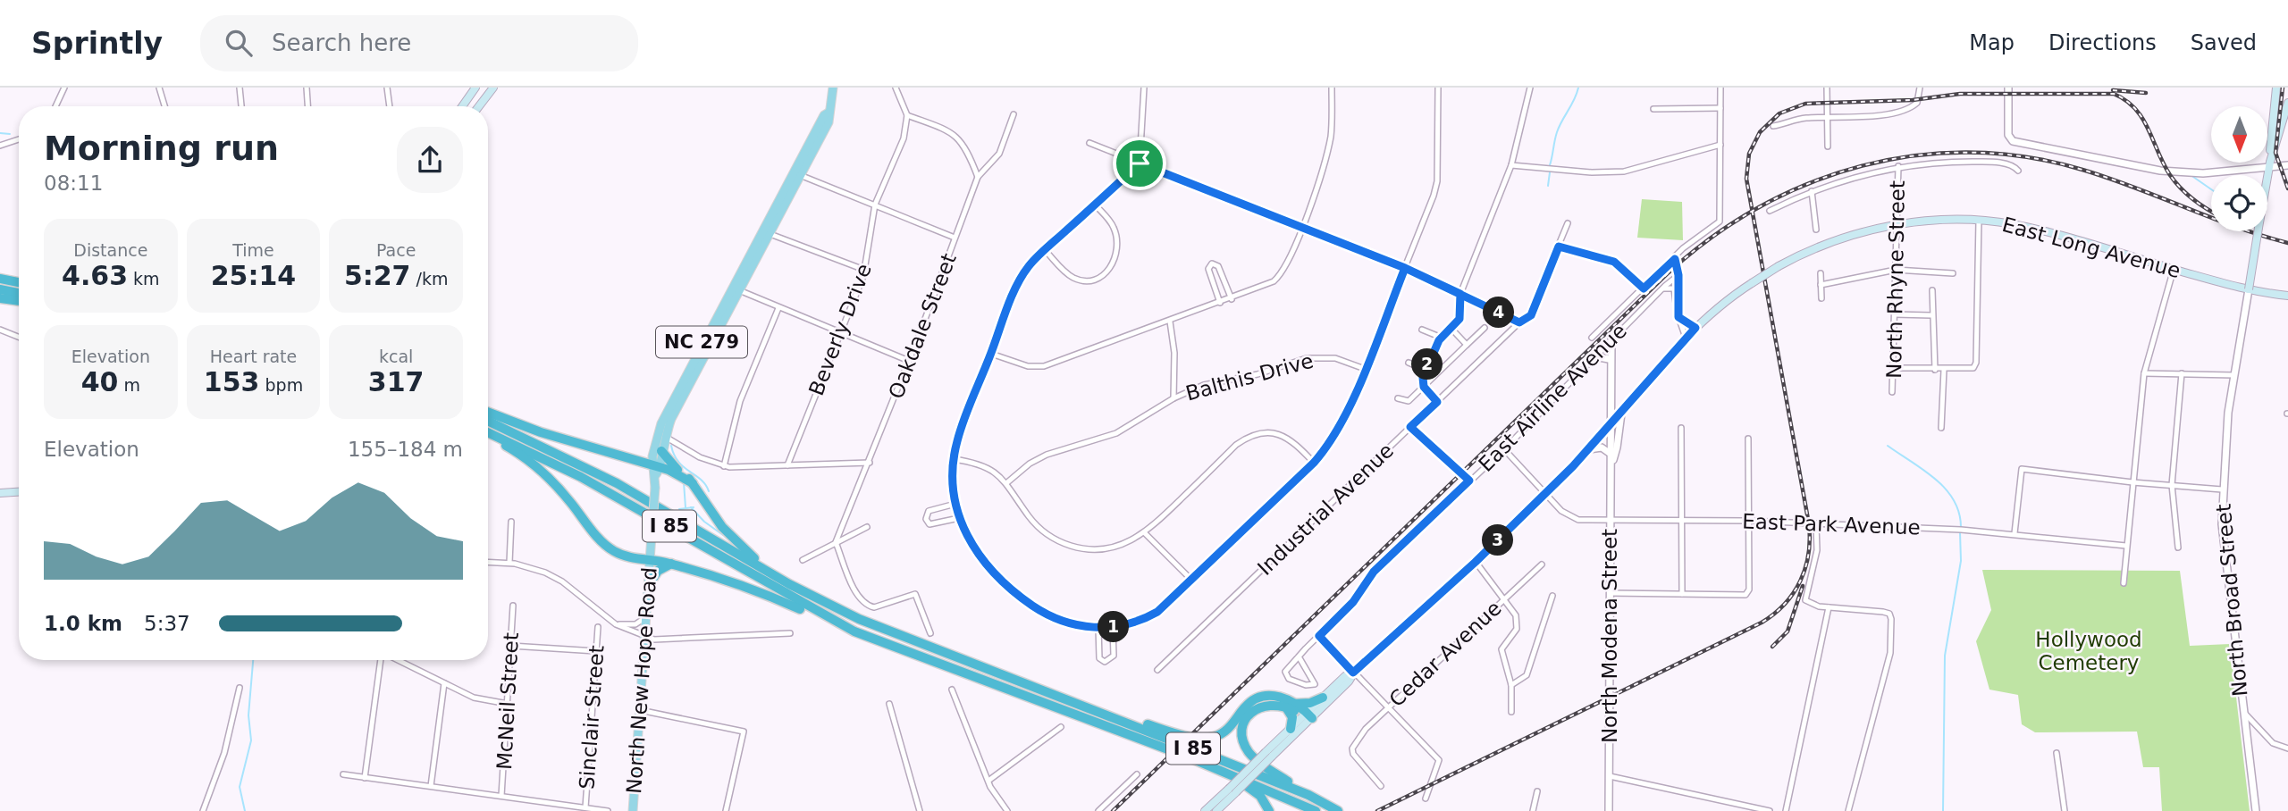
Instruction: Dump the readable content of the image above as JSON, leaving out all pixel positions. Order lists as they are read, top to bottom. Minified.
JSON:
{"streets":{"highway":["I 85"],"main road":["East Long Avenue","NC 279","North Broad Street","North New Hope Road"],"street":["North Rhyne Street","Oakdale Street","Beverly Drive","Balthis Drive","East Airline Avenue","Industrial Avenue","East Park Avenue","North Modena Street","Cedar Avenue","McNeil Street","Sinclair Street"]},"crossings":[["East Long Avenue","North Rhyne Street"],["East Long Avenue","East Park Avenue"],["East Long Avenue","North Broad Street"],["East Long Avenue","North Modena Street"],["East Airline Avenue","East Park Avenue"],["East Airline Avenue","North Modena Street"],["East Park Avenue","North Modena Street"]],"parks":["Hollywood Cemetery"],"north":"bottom","page":{"header":"Sprintly","search":"Search here","nav":["Map","Directions","Saved"],"heading":["Morning run","08:11"],"stats":[["Distance","4.63 km"],["Time","25:14"],["Pace","5:27 /km"],["Elevation","40 m"],["Heart rate","153 bpm"],["kcal","317"]],"pins":["4","2","3","1"],"chart":["Elevation","155–184 m"],"list":[{"name":"1.0 km","note":"5:37"}]}}
